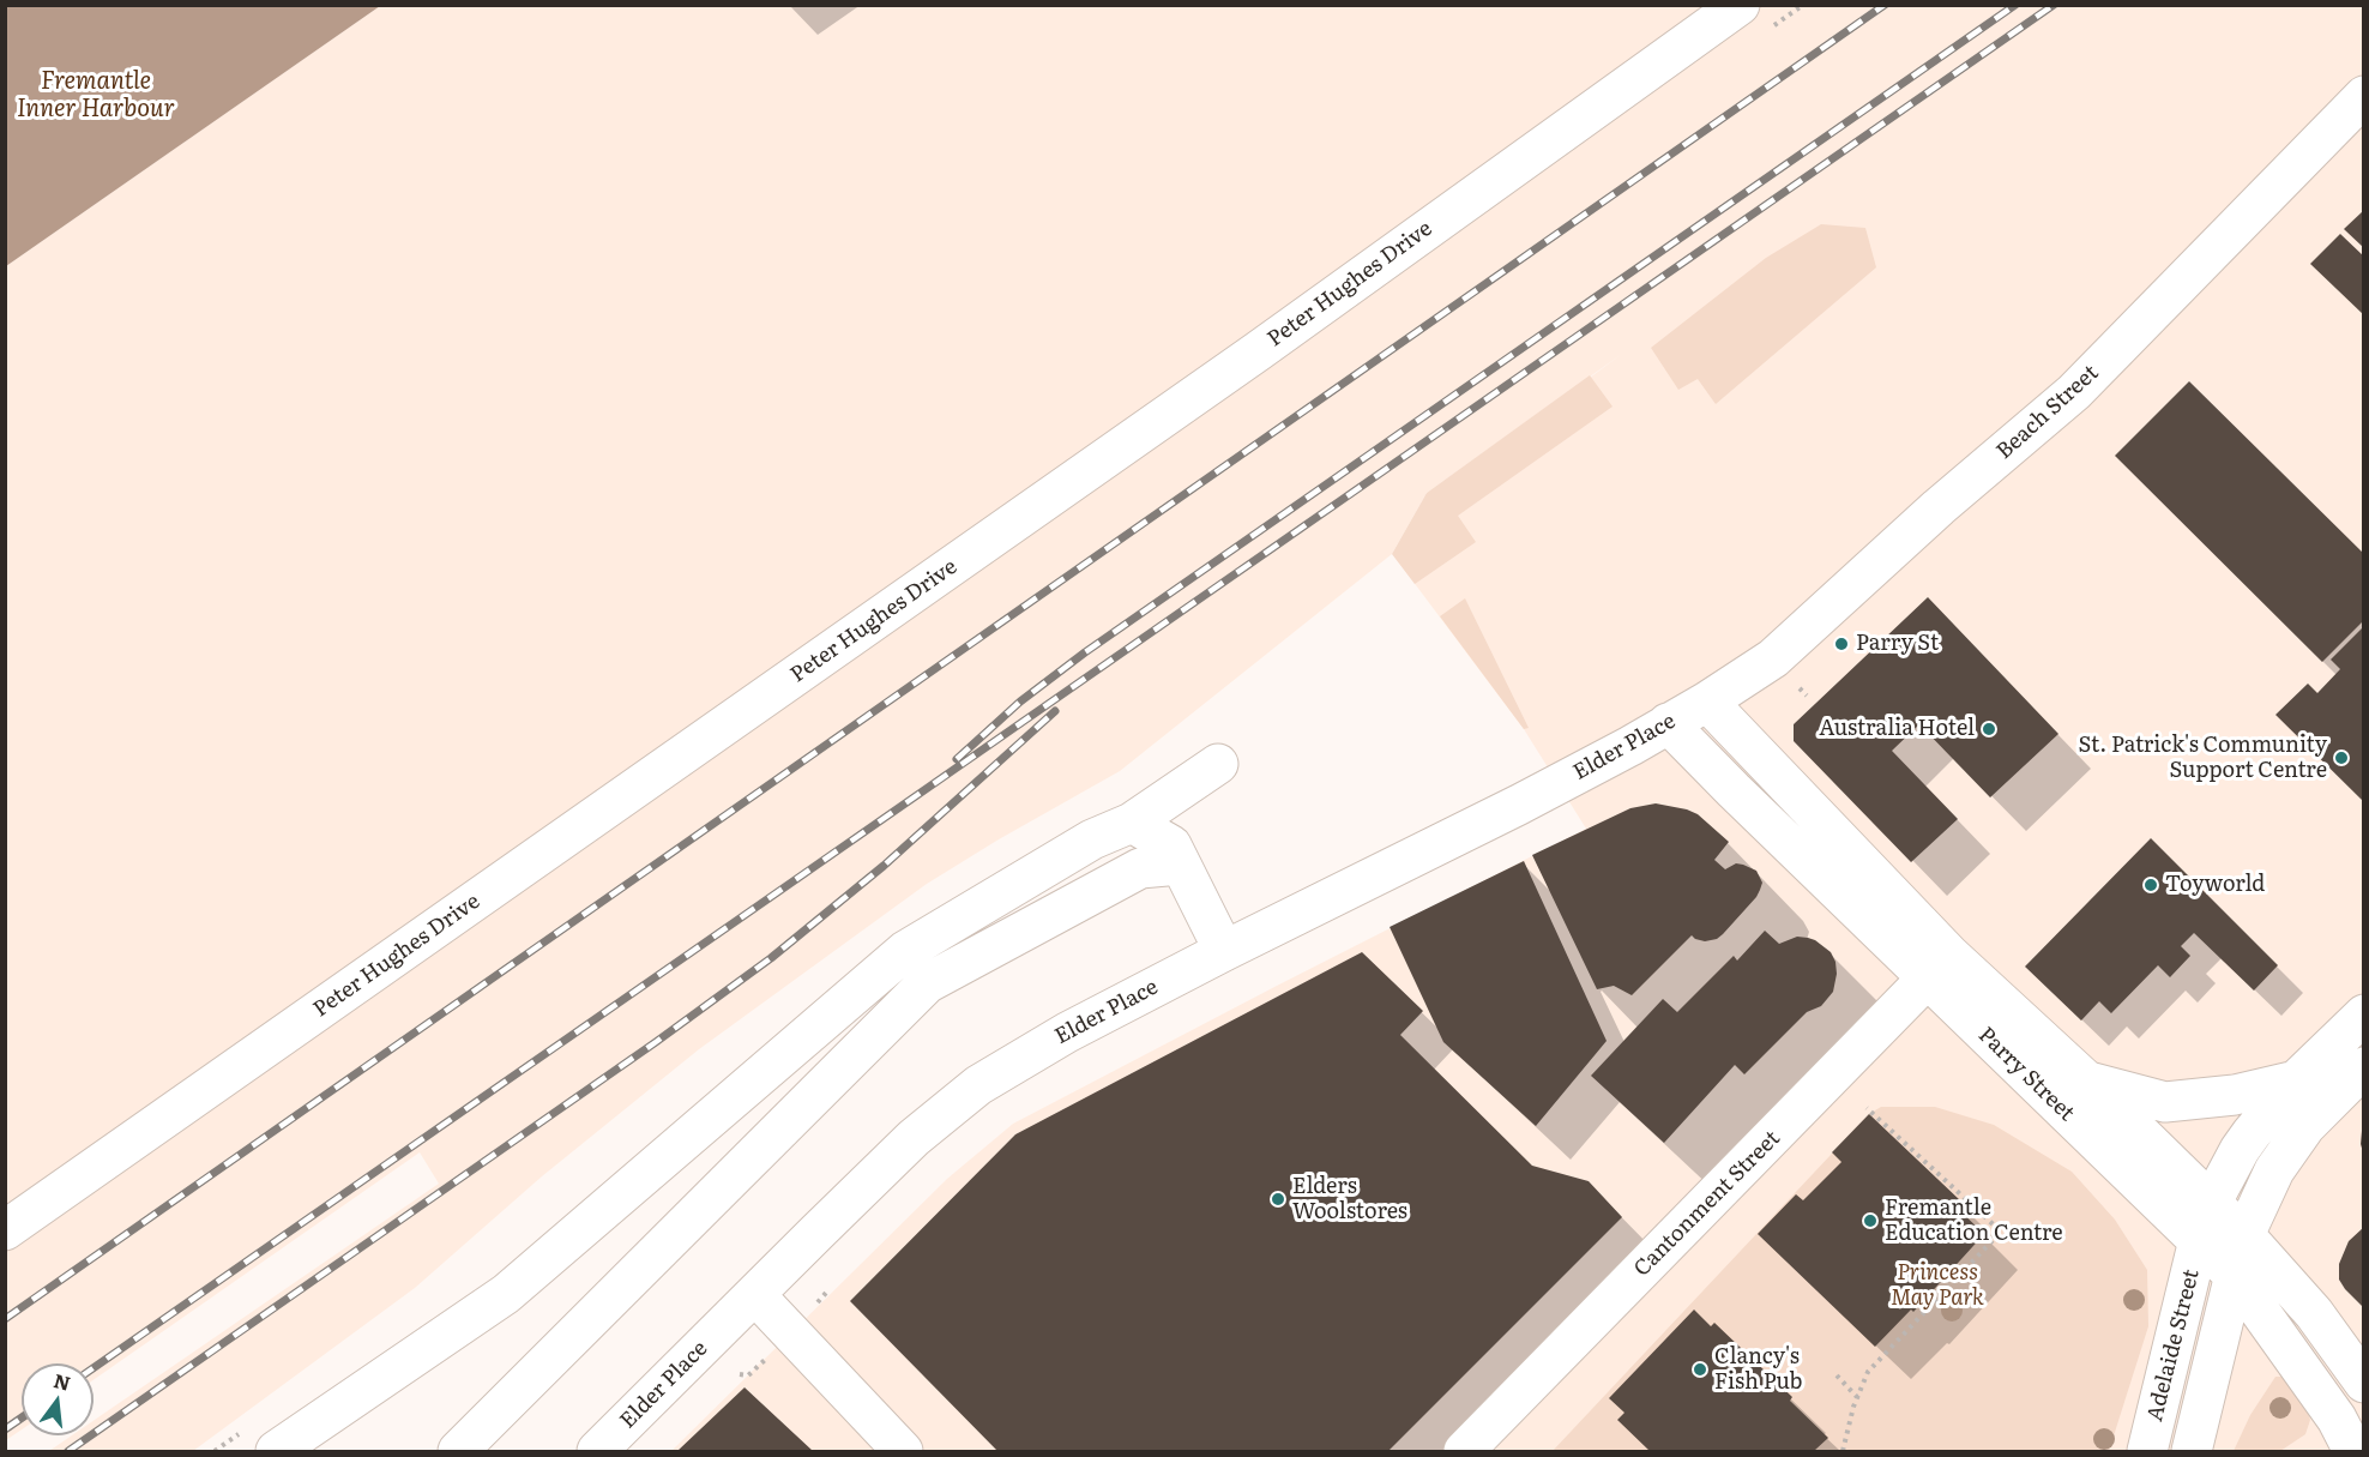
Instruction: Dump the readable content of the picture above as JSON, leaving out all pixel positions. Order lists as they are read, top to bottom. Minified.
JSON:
{"streets":{"street":["Peter Hughes Drive","Beach Street","Elder Place","Parry Street","Cantonment Street","Adelaide Street"]},"crossings":[["Beach Street","Elder Place"],["Beach Street","Parry Street"],["Elder Place","Parry Street"],["Parry Street","Cantonment Street"],["Parry Street","Adelaide Street"]],"water":["Fremantle Inner Harbour"],"parks":["Princess May Park"],"places":["Parry St","Australia Hotel","St. Patrick's Community Support Centre","Toyworld","Elders Woolstores","Fremantle Education Centre","Clancy's Fish Pub"],"north":"top"}
